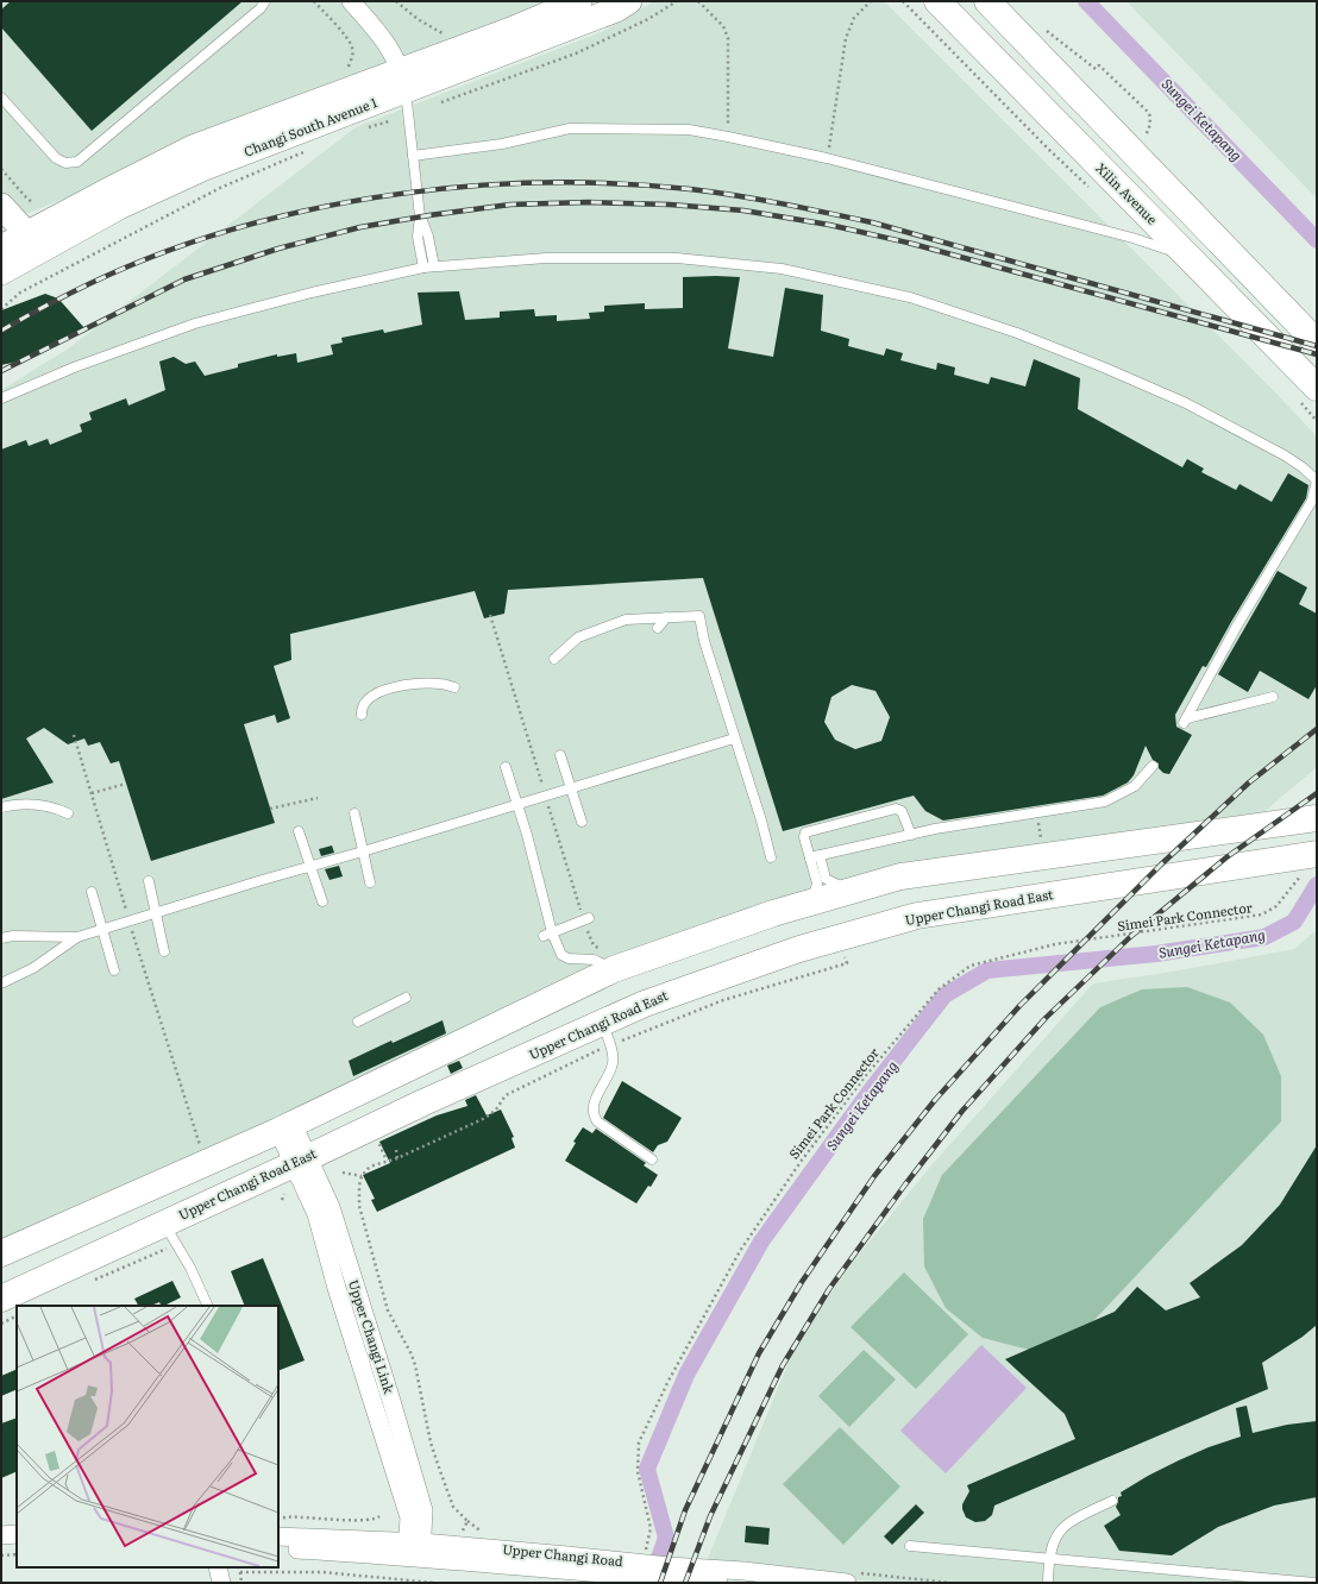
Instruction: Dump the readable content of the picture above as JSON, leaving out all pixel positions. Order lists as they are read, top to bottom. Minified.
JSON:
{"streets":{"main road":["Xilin Avenue","Upper Changi Road East"],"street":["Changi South Avenue 1","Upper Changi Link","Upper Changi Road"],"path":["Simei Park Connector"]},"crossings":[["Upper Changi Road East","Simei Park Connector"],["Upper Changi Road East","Upper Changi Link"],["Simei Park Connector","Upper Changi Road"],["Upper Changi Link","Upper Changi Road"]],"water":["Sungei Ketapang"]}
